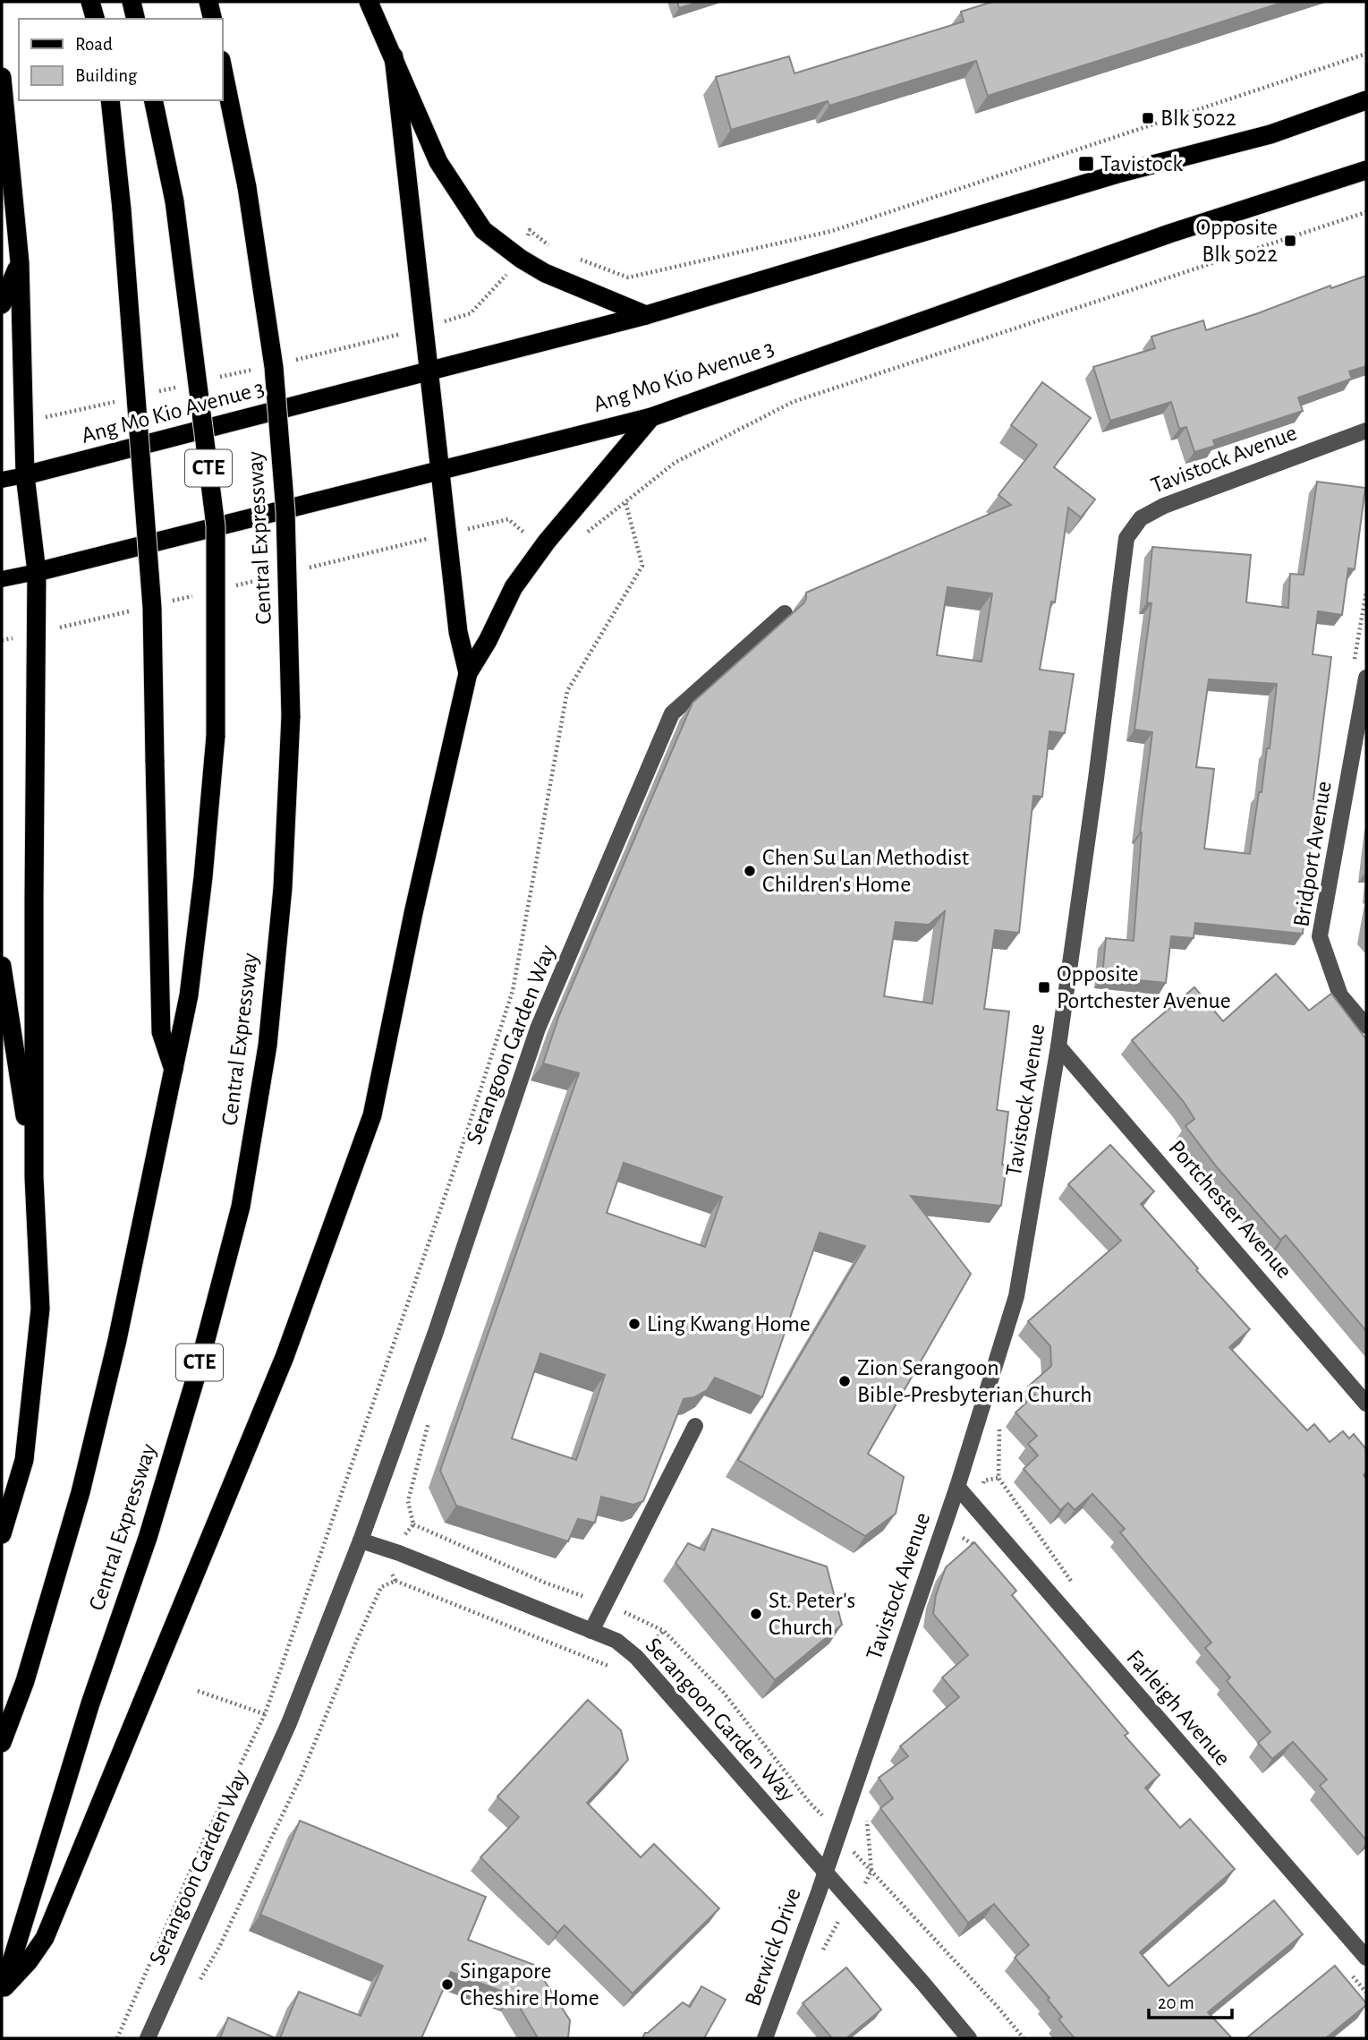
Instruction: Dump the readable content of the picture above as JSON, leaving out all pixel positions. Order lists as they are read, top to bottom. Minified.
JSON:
{"streets":{"highway":["Ang Mo Kio Avenue 3","CTE","Central Expressway"],"street":["Tavistock Avenue","Bridport Avenue","Serangoon Garden Way","Portchester Avenue","Farleigh Avenue","Berwick Drive"]},"crossings":[["Tavistock Avenue","Serangoon Garden Way"],["Tavistock Avenue","Portchester Avenue"],["Tavistock Avenue","Farleigh Avenue"],["Tavistock Avenue","Berwick Drive"],["Serangoon Garden Way","Berwick Drive"]],"places":{"transit":["Blk 5022","Tavistock","Opposite Blk 5022","Opposite Portchester Avenue"],"other":["Chen Su Lan Methodist Children's Home","Ling Kwang Home","Zion Serangoon Bible-Presbyterian Church","St. Peter's Church","Singapore Cheshire Home"]},"legend":["Road","Building"],"scale_bar":"20 m"}
